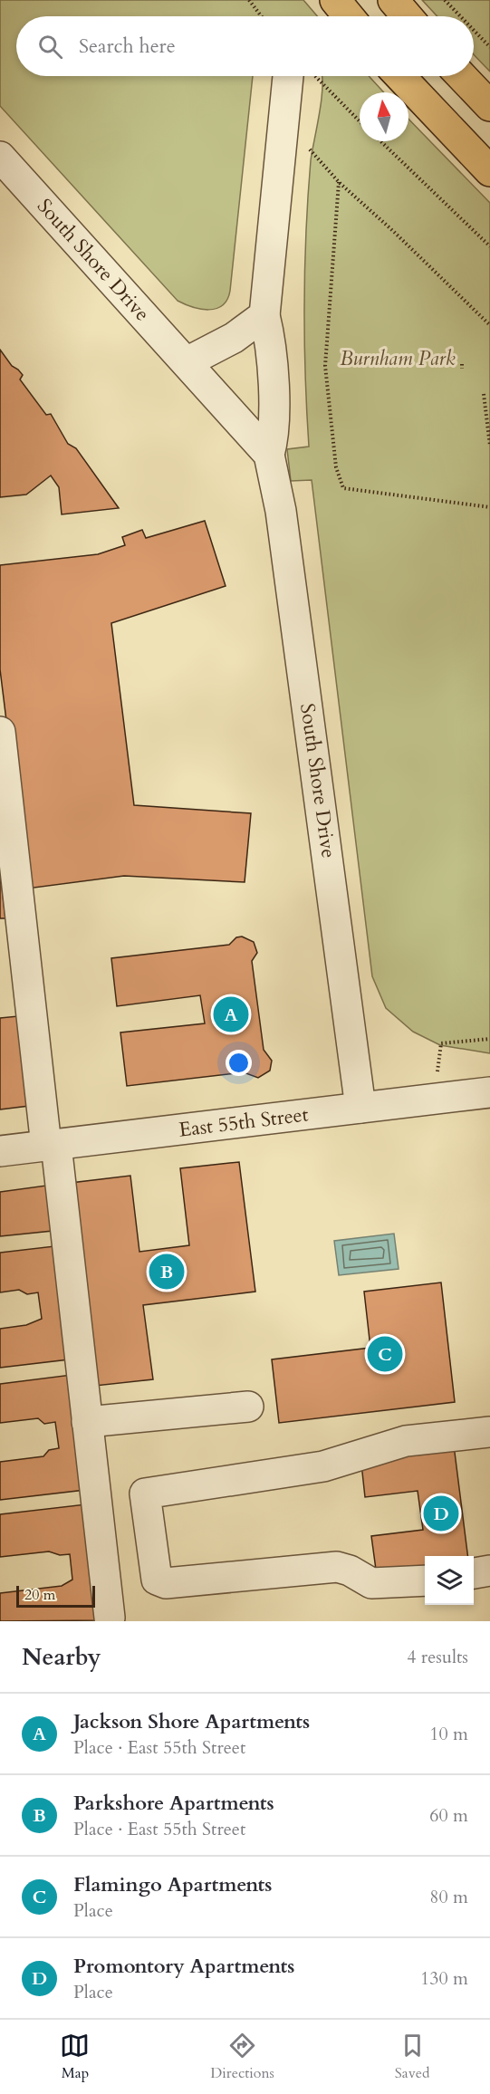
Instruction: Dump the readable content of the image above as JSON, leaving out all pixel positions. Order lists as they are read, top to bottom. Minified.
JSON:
{"streets":{"street":["South Shore Drive","East 55th Street"]},"crossings":[["South Shore Drive","East 55th Street"]],"parks":["Burnham Park"],"scale_bar":"20 m","north":"top","page":{"search":"Search here","pins":["A","B","C","D"],"scale":"20 m","heading":["Nearby","4 results"],"list":[{"mark":"A","name":"Jackson Shore Apartments","note":"Place · East 55th Street","value":"10 m"},{"mark":"B","name":"Parkshore Apartments","note":"Place · East 55th Street","value":"60 m"},{"mark":"C","name":"Flamingo Apartments","note":"Place","value":"80 m"},{"mark":"D","name":"Promontory Apartments","note":"Place","value":"130 m"}],"nav":["Map","Directions","Saved"]}}
